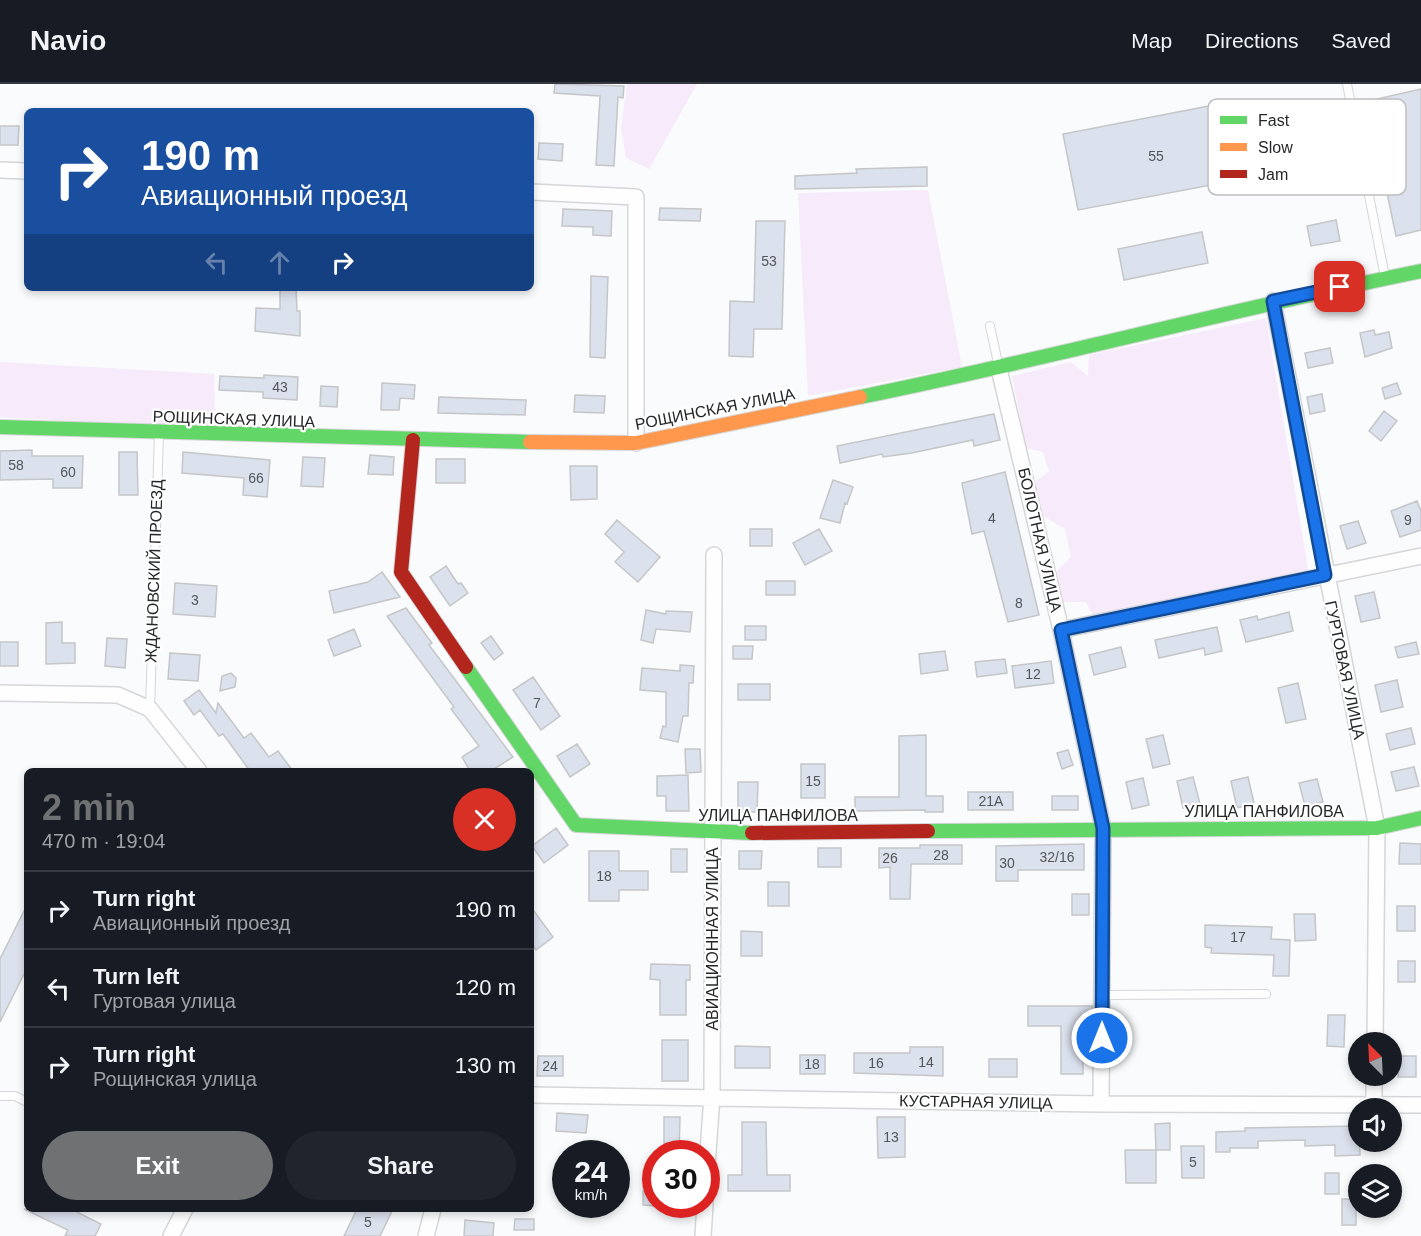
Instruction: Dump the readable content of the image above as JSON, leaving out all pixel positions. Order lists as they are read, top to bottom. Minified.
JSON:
{"streets":{"street":["РОЩИНСКАЯ УЛИЦА","БОЛОТНАЯ УЛИЦА","ГУРТОВАЯ УЛИЦА","УЛИЦА ПАНФИЛОВА","АВИАЦИОННАЯ УЛИЦА","КУСТАРНАЯ УЛИЦА"],"lane":["ЖДАНОВСКИЙ ПРОЕЗД"]},"crossings":[["РОЩИНСКАЯ УЛИЦА","БОЛОТНАЯ УЛИЦА"],["РОЩИНСКАЯ УЛИЦА","ЖДАНОВСКИЙ ПРОЕЗД"],["РОЩИНСКАЯ УЛИЦА","ГУРТОВАЯ УЛИЦА"],["РОЩИНСКАЯ УЛИЦА","УЛИЦА ПАНФИЛОВА"],["БОЛОТНАЯ УЛИЦА","УЛИЦА ПАНФИЛОВА"],["БОЛОТНАЯ УЛИЦА","КУСТАРНАЯ УЛИЦА"],["ГУРТОВАЯ УЛИЦА","УЛИЦА ПАНФИЛОВА"],["УЛИЦА ПАНФИЛОВА","АВИАЦИОННАЯ УЛИЦА"],["АВИАЦИОННАЯ УЛИЦА","КУСТАРНАЯ УЛИЦА"]],"house_numbers":["55","53","43","58","60","66","4","9","3","8","12","7","15","21А","28","32/16","26","30","18","17","14","16","18","24","13","5","5"],"legend":["Fast","Slow","Jam"],"north":"top left","page":{"header":"Navio","nav":["Map","Directions","Saved"],"turn":["190 m","Авиационный проезд"],"heading":["2 min","470 m · 19:04"],"list":[{"name":"Turn right","note":"Авиационный проезд","value":"190 m"},{"name":"Turn left","note":"Гуртовая улица","value":"120 m"},{"name":"Turn right","note":"Рощинская улица","value":"130 m"}],"buttons":["Exit","Share"],"speed":"24 km/h","limit":"30"}}
